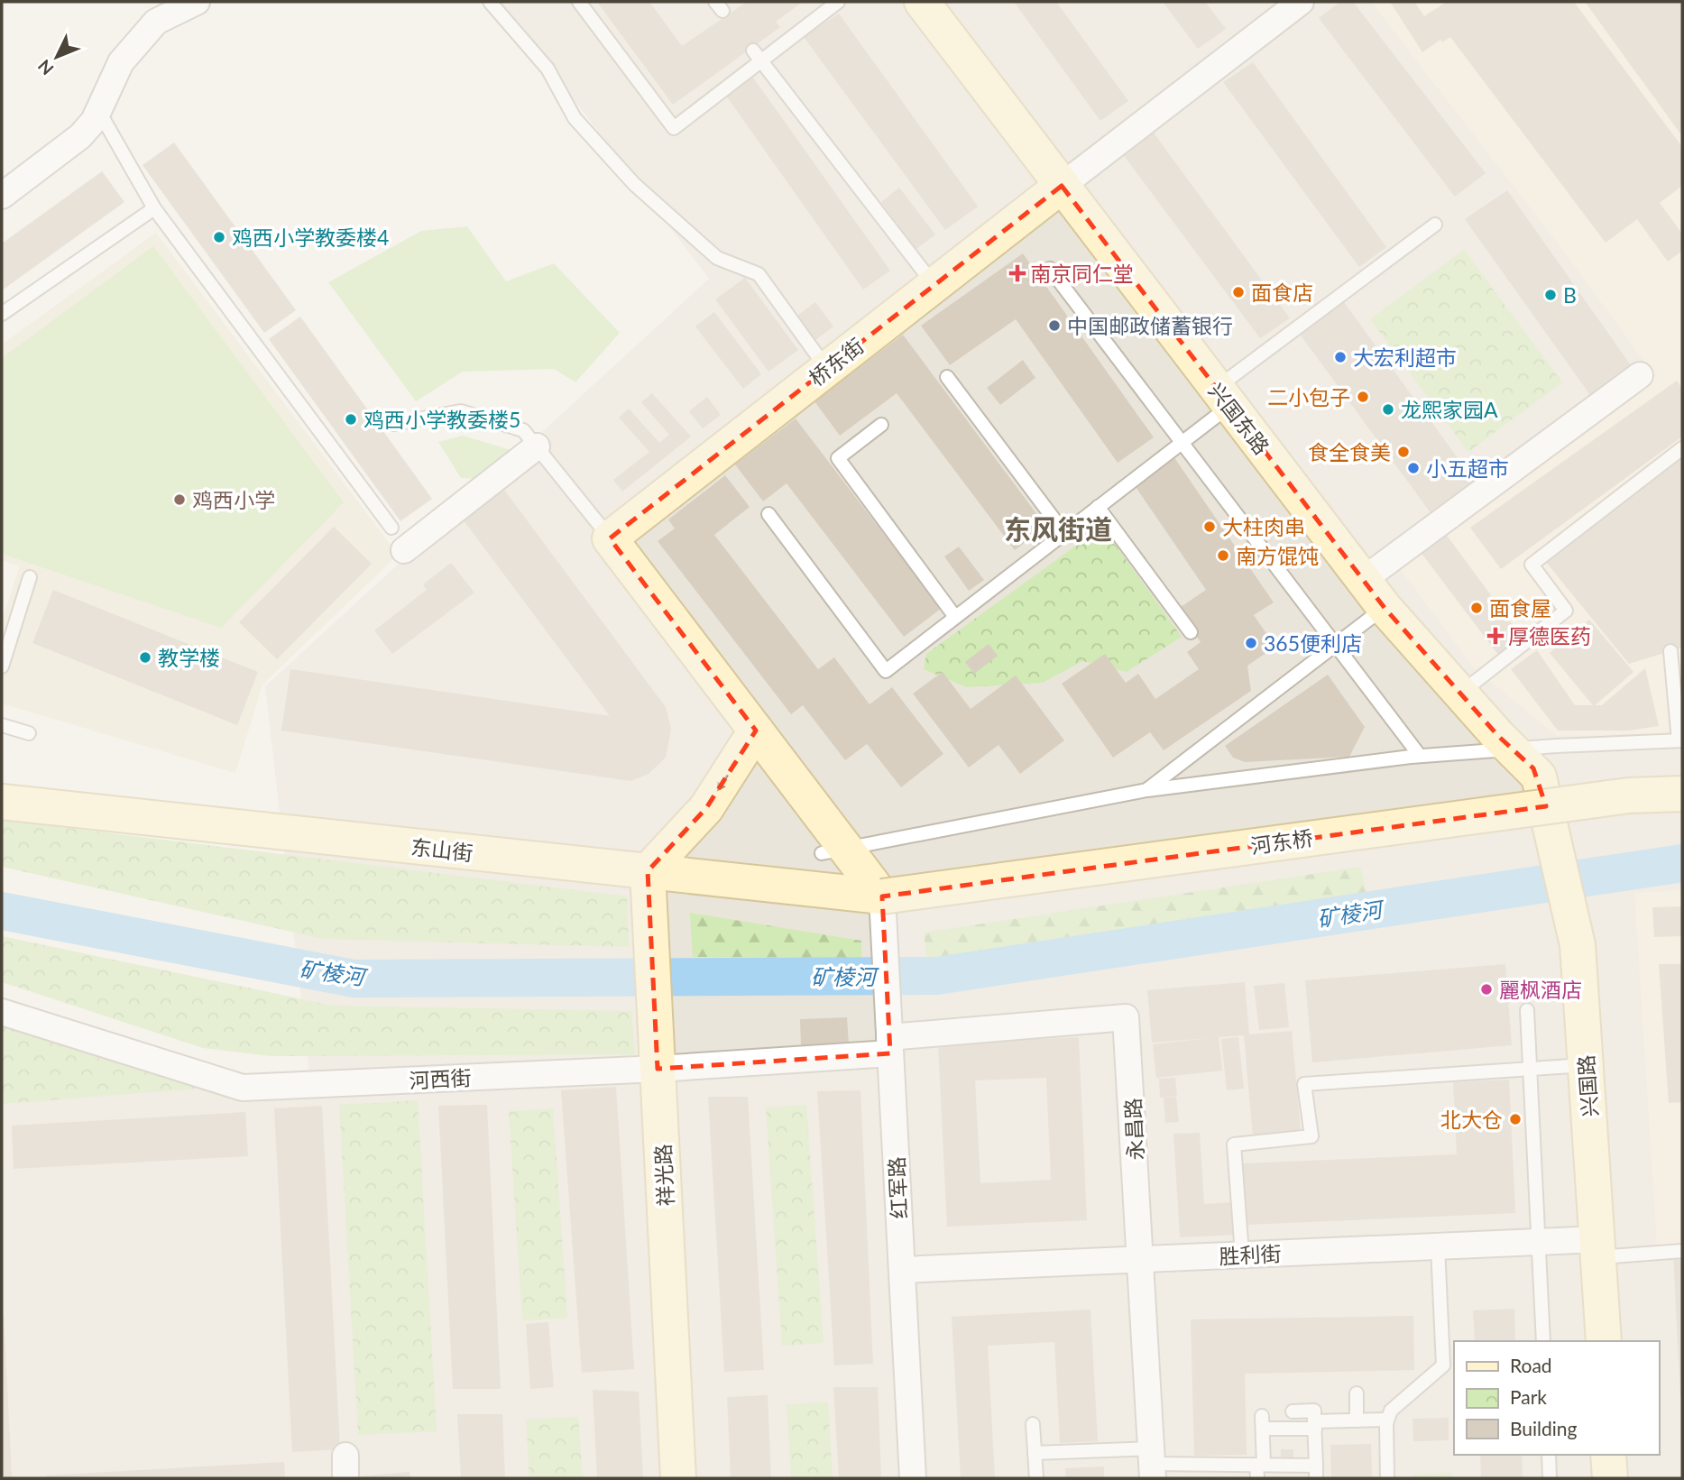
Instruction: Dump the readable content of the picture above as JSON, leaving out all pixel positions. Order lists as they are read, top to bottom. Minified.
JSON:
{"streets":{"main road":["桥东街","兴国东路","河东桥","东山街","兴国路","祥光路"],"street":["河西街","永昌路","红军路","胜利街"]},"crossings":[["桥东街","兴国东路"],["兴国东路","兴国路"],["河东桥","东山街"],["河东桥","红军路"],["东山街","祥光路"],["东山街","红军路"],["河西街","永昌路"],["河西街","祥光路"],["河西街","红军路"],["兴国路","胜利街"],["永昌路","红军路"],["永昌路","胜利街"],["红军路","胜利街"]],"districts":["东风街道"],"water":["矿棱河"],"places":{"other":["鸡西小学教委楼4","面食店","B","中国邮政储蓄银行","大宏利超市","二小包子","龙熙家园A","鸡西小学教委楼5","食全食美","小五超市","鸡西小学","大柱肉串","南方馄饨","面食屋","365便利店","教学楼","麗枫酒店","北大仓"],"health":["南京同仁堂","厚德医药"]},"legend":["Road","Park","Building"],"north":"bottom left"}
